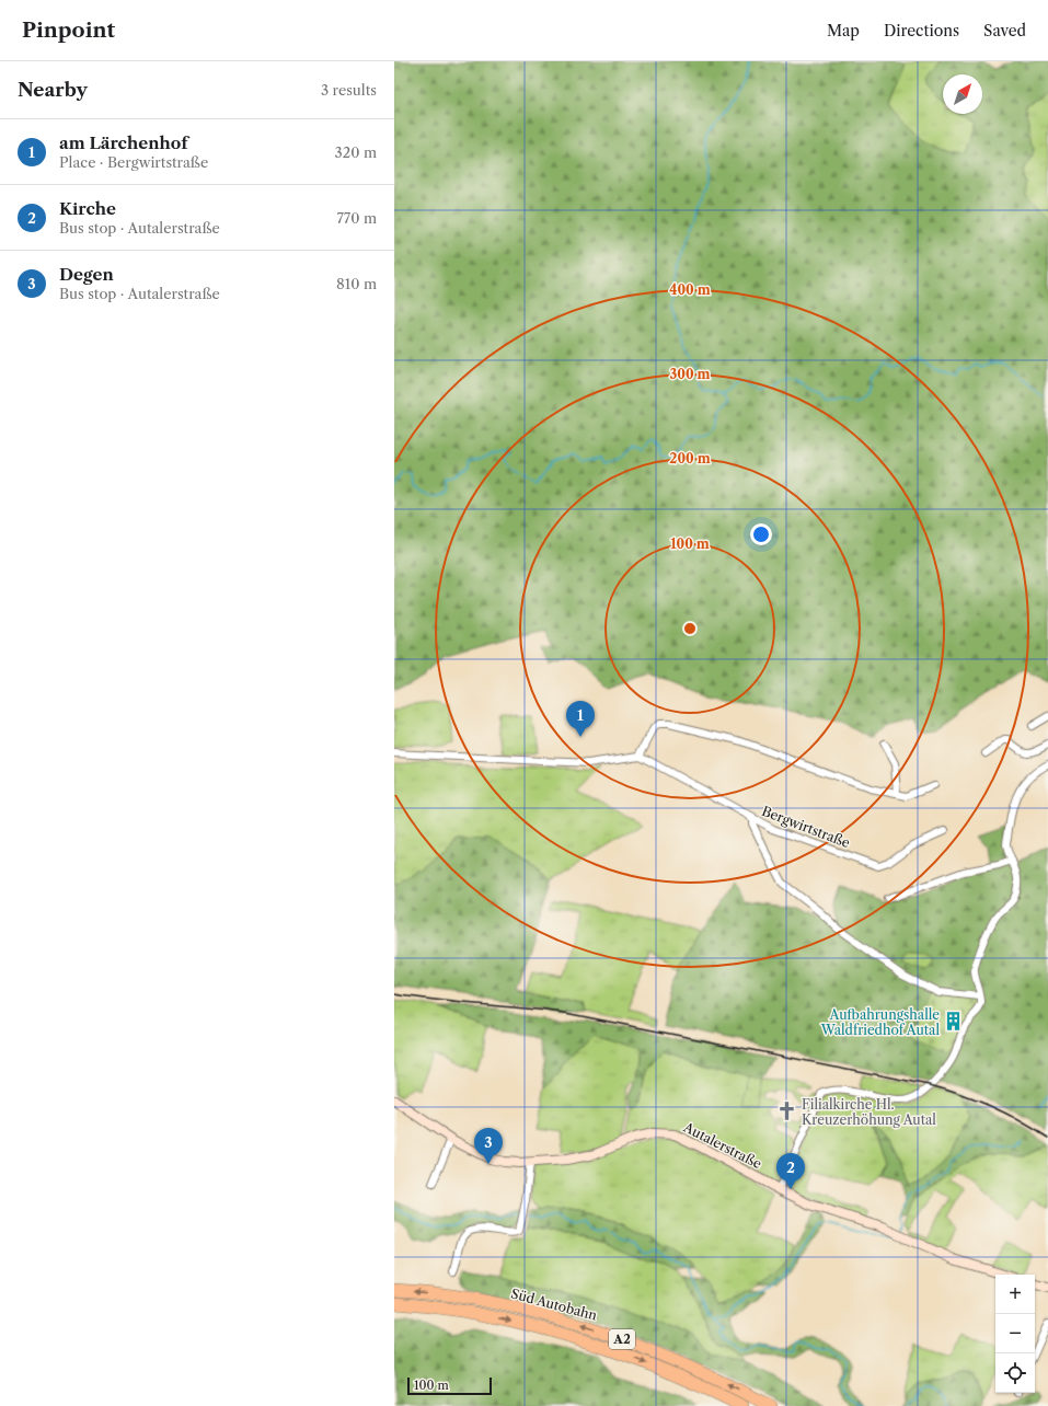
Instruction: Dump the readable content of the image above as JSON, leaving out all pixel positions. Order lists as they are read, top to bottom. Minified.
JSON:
{"streets":{"highway":["Süd Autobahn","A2"],"main road":["Autalerstraße"],"street":["Bergwirtstraße"]},"places":{"building":["Aufbahrungshalle Waldfriedhof Autal"],"church":["Filialkirche Hl. Kreuzerhöhung Autal"]},"scale_bar":"100 m","north":"top right","page":{"header":"Pinpoint","nav":["Map","Directions","Saved"],"heading":["Nearby","3 results"],"list":[{"mark":"1","name":"am Lärchenhof","note":"Place · Bergwirtstraße","value":"320 m"},{"mark":"2","name":"Kirche","note":"Bus stop · Autalerstraße","value":"770 m"},{"mark":"3","name":"Degen","note":"Bus stop · Autalerstraße","value":"810 m"}],"pins":["1","3","2"],"map_buttons":["+","−"],"scale":"100 m"},"rings":["400 m","300 m","200 m","100 m"]}
